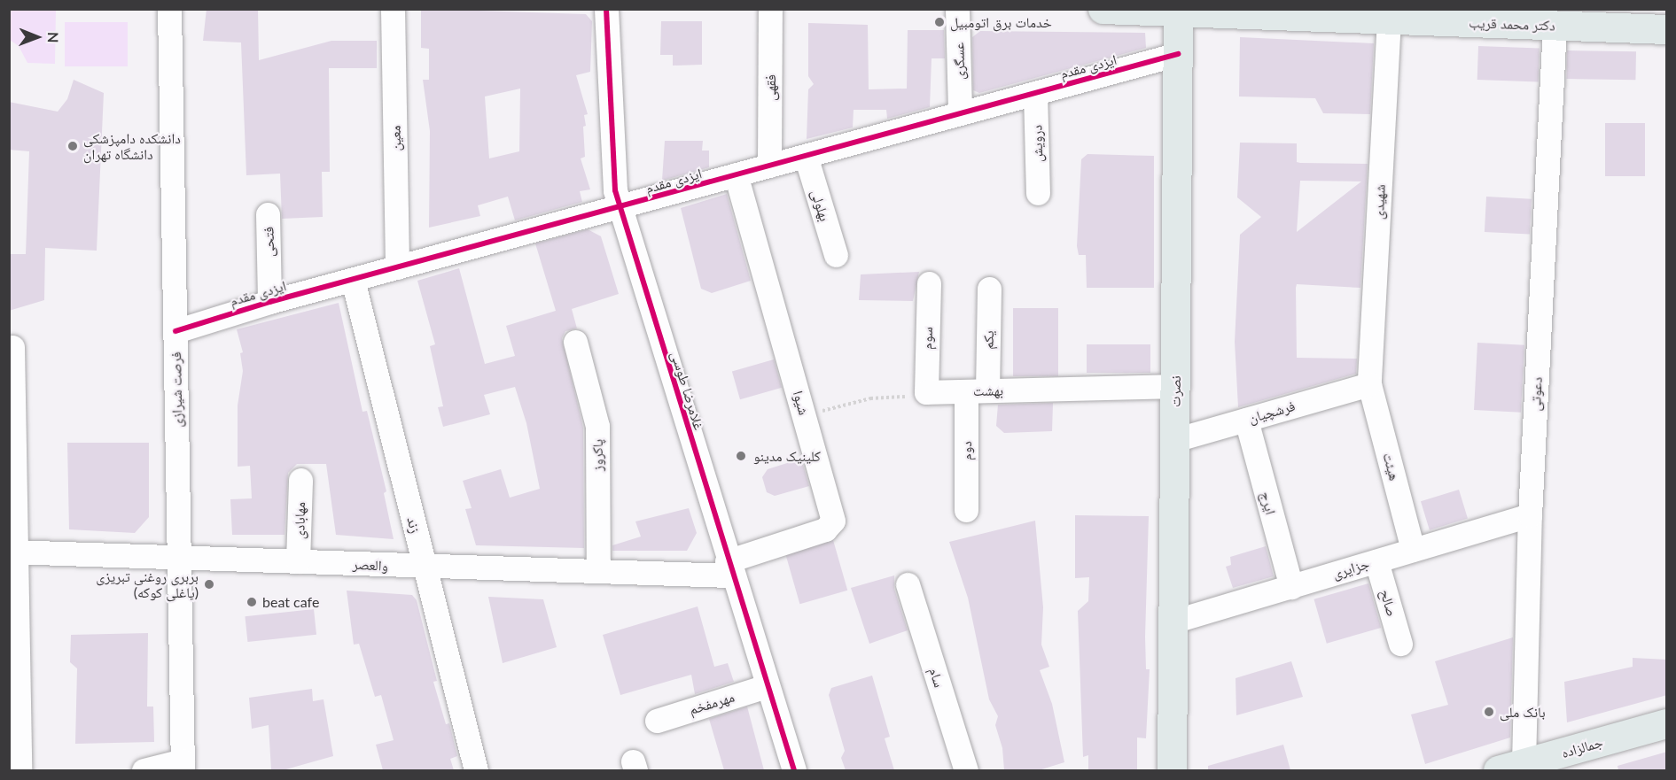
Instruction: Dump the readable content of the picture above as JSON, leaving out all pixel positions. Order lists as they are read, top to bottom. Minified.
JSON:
{"streets":{"main road":["دکتر محمد قریب","نصرت","جمالزاده"],"street":["عسگری","ایزدی مقدم","فقهی","معین","درویش","شهیدی","بهلولی","فتحی","سوم","یکم","فرصت شیرازی","غلامرضا طوسی","بهشت","دعوتی","شیوا","فرشچیان","دوم","پاکروز","هیئت","ایرج","مهابادی","زند","والعصر","جزایری","صالح","سام","مهرمفخم"]},"crossings":[["دکتر محمد قریب","شهیدی"],["دکتر محمد قریب","نصرت"],["دکتر محمد قریب","دعوتی"],["عسگری","ایزدی مقدم"],["ایزدی مقدم","فقهی"],["ایزدی مقدم","معین"],["ایزدی مقدم","درویش"],["ایزدی مقدم","بهلولی"],["ایزدی مقدم","فتحی"],["ایزدی مقدم","فرصت شیرازی"],["ایزدی مقدم","غلامرضا طوسی"],["ایزدی مقدم","نصرت"],["ایزدی مقدم","شیوا"],["ایزدی مقدم","زند"],["شهیدی","فرشچیان"],["شهیدی","هیئت"],["سوم","بهشت"],["یکم","بهشت"],["یکم","دوم"],["فرصت شیرازی","والعصر"],["غلامرضا طوسی","شیوا"],["غلامرضا طوسی","والعصر"],["غلامرضا طوسی","مهرمفخم"],["بهشت","نصرت"],["بهشت","دوم"],["نصرت","فرشچیان"],["نصرت","جزایری"],["دعوتی","جزایری"],["دعوتی","جمالزاده"],["شیوا","والعصر"],["فرشچیان","هیئت"],["فرشچیان","ایرج"],["پاکروز","والعصر"],["هیئت","جزایری"],["ایرج","جزایری"],["مهابادی","والعصر"],["زند","والعصر"],["جزایری","صالح"]],"places":["خدمات برق اتومبیل","دانشکده دامپزشکی دانشگاه تهران","کلینیک مدینو","بربری روغنی تبریزی (یاغلی کوکه)","beat cafe","بانک ملی"],"north":"right"}
